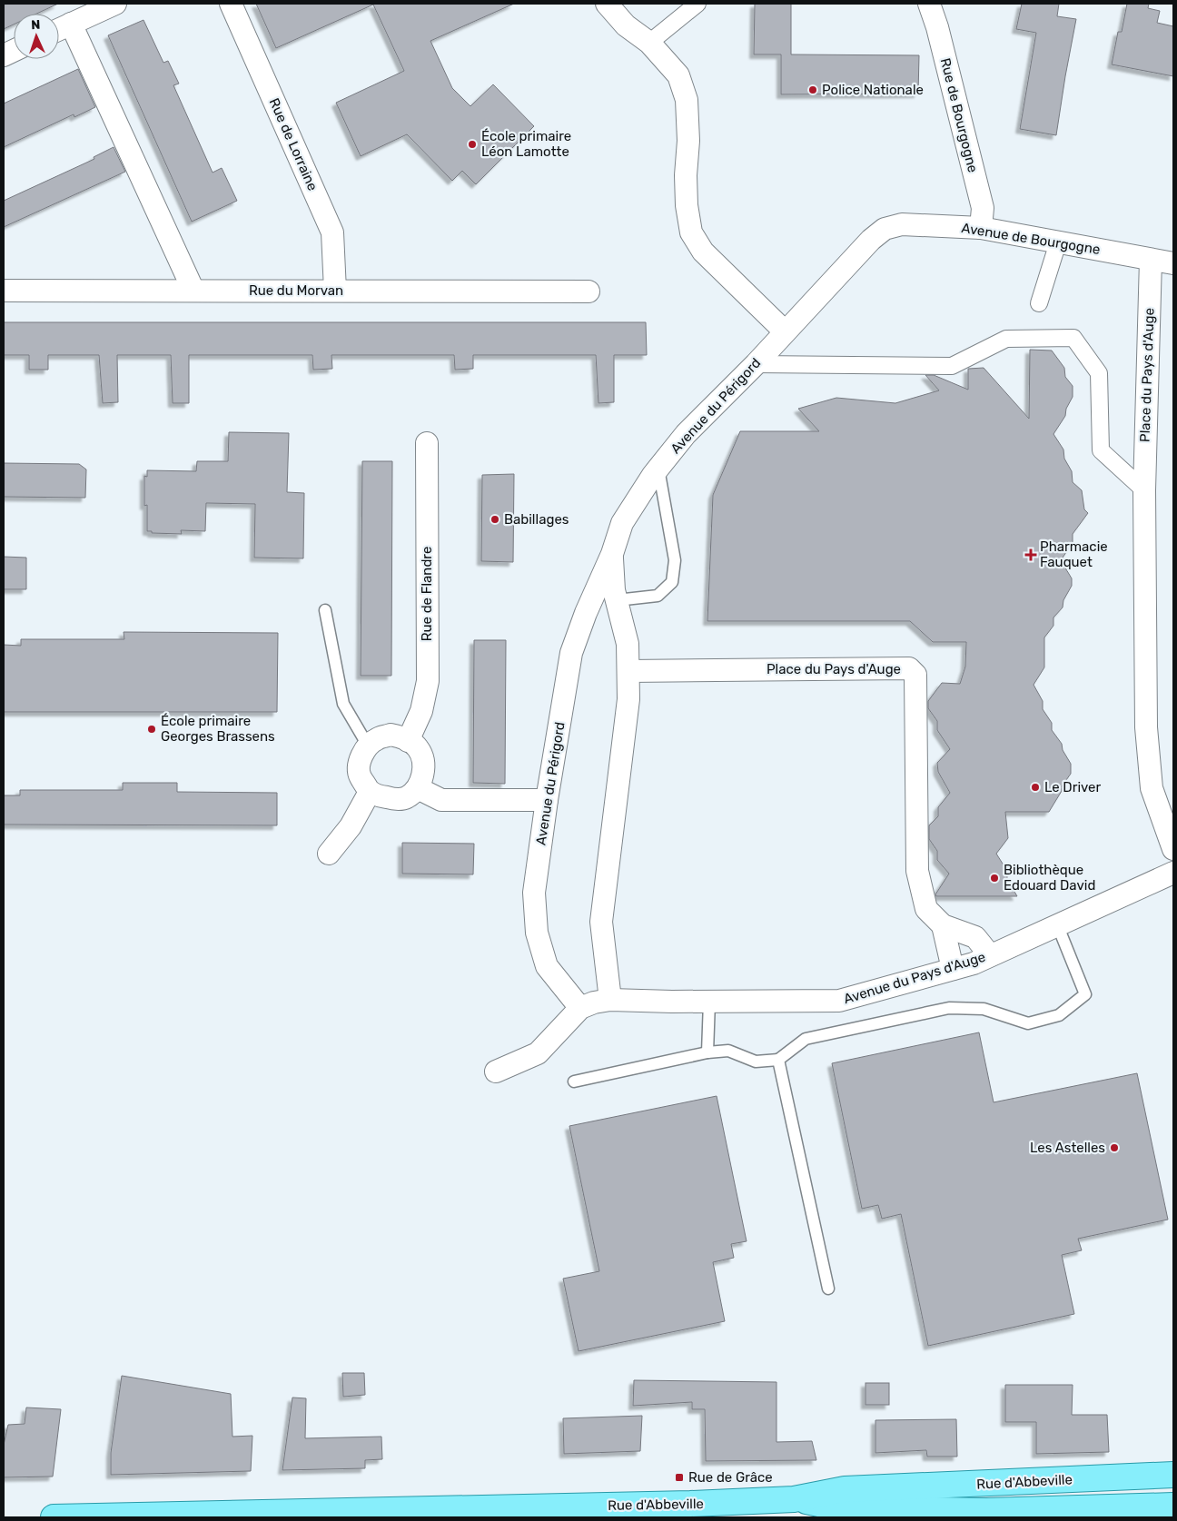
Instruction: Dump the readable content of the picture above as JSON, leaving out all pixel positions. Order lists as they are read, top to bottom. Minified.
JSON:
{"streets":{"main road":["Rue d'Abbeville"],"street":["Rue de Bourgogne","Rue de Lorraine","Avenue de Bourgogne","Rue du Morvan","Place du Pays d'Auge","Avenue du Périgord","Rue de Flandre","Avenue du Pays d'Auge"]},"crossings":[["Rue de Bourgogne","Avenue de Bourgogne"],["Rue de Lorraine","Rue du Morvan"],["Avenue de Bourgogne","Place du Pays d'Auge"],["Avenue de Bourgogne","Avenue du Périgord"],["Place du Pays d'Auge","Avenue du Périgord"],["Place du Pays d'Auge","Avenue du Pays d'Auge"],["Avenue du Périgord","Avenue du Pays d'Auge"]],"places":{"other":["Police Nationale","École primaire Léon Lamotte","Babillages","École primaire Georges Brassens","Le Driver","Bibliothèque Edouard David","Les Astelles"],"health":["Pharmacie Fauquet"],"transit":["Rue de Grâce"]},"north":"top"}
